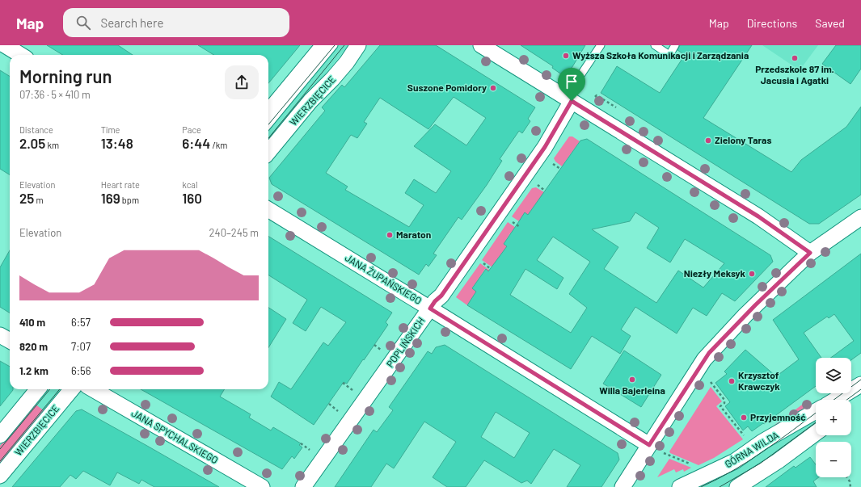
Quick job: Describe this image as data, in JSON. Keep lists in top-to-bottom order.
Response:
{
  "streets": {
    "street": [
      "WIERZBIĘCICE",
      "JANA ŻUPAŃSKIEGO",
      "POPLIŃSKICH",
      "JANA SPYCHALSKIEGO",
      "GÓRNA WILDA"
    ]
  },
  "crossings": [
    ["JANA ŻUPAŃSKIEGO", "POPLIŃSKICH"]
  ],
  "places": [
    "Wyższa Szkoła Komunikacji i Zarządzania",
    "Przedszkole 87 im. Jacusia i Agatki",
    "Suszone Pomidory",
    "Zielony Taras",
    "Maraton",
    "Niezły Meksyk",
    "Willa Bajerleina",
    "Krzysztof Krawczyk",
    "Przyjemność"
  ],
  "page": {
    "header": "Map",
    "search": "Search here",
    "nav": ["Map", "Directions", "Saved"],
    "heading": ["Morning run", "07:36 · 5 × 410 m"],
    "stats": [
      ["Distance", "2.05 km"],
      ["Time", "13:48"],
      ["Pace", "6:44 /km"],
      ["Elevation", "25 m"],
      ["Heart rate", "169 bpm"],
      ["kcal", "160"]
    ],
    "chart": ["Elevation", "240–245 m"],
    "list": [
      {
        "name": "410 m",
        "note": "6:57"
      },
      {
        "name": "820 m",
        "note": "7:07"
      },
      {
        "name": "1.2 km",
        "note": "6:56"
      }
    ],
    "map_buttons": ["+", "−"]
  }
}
